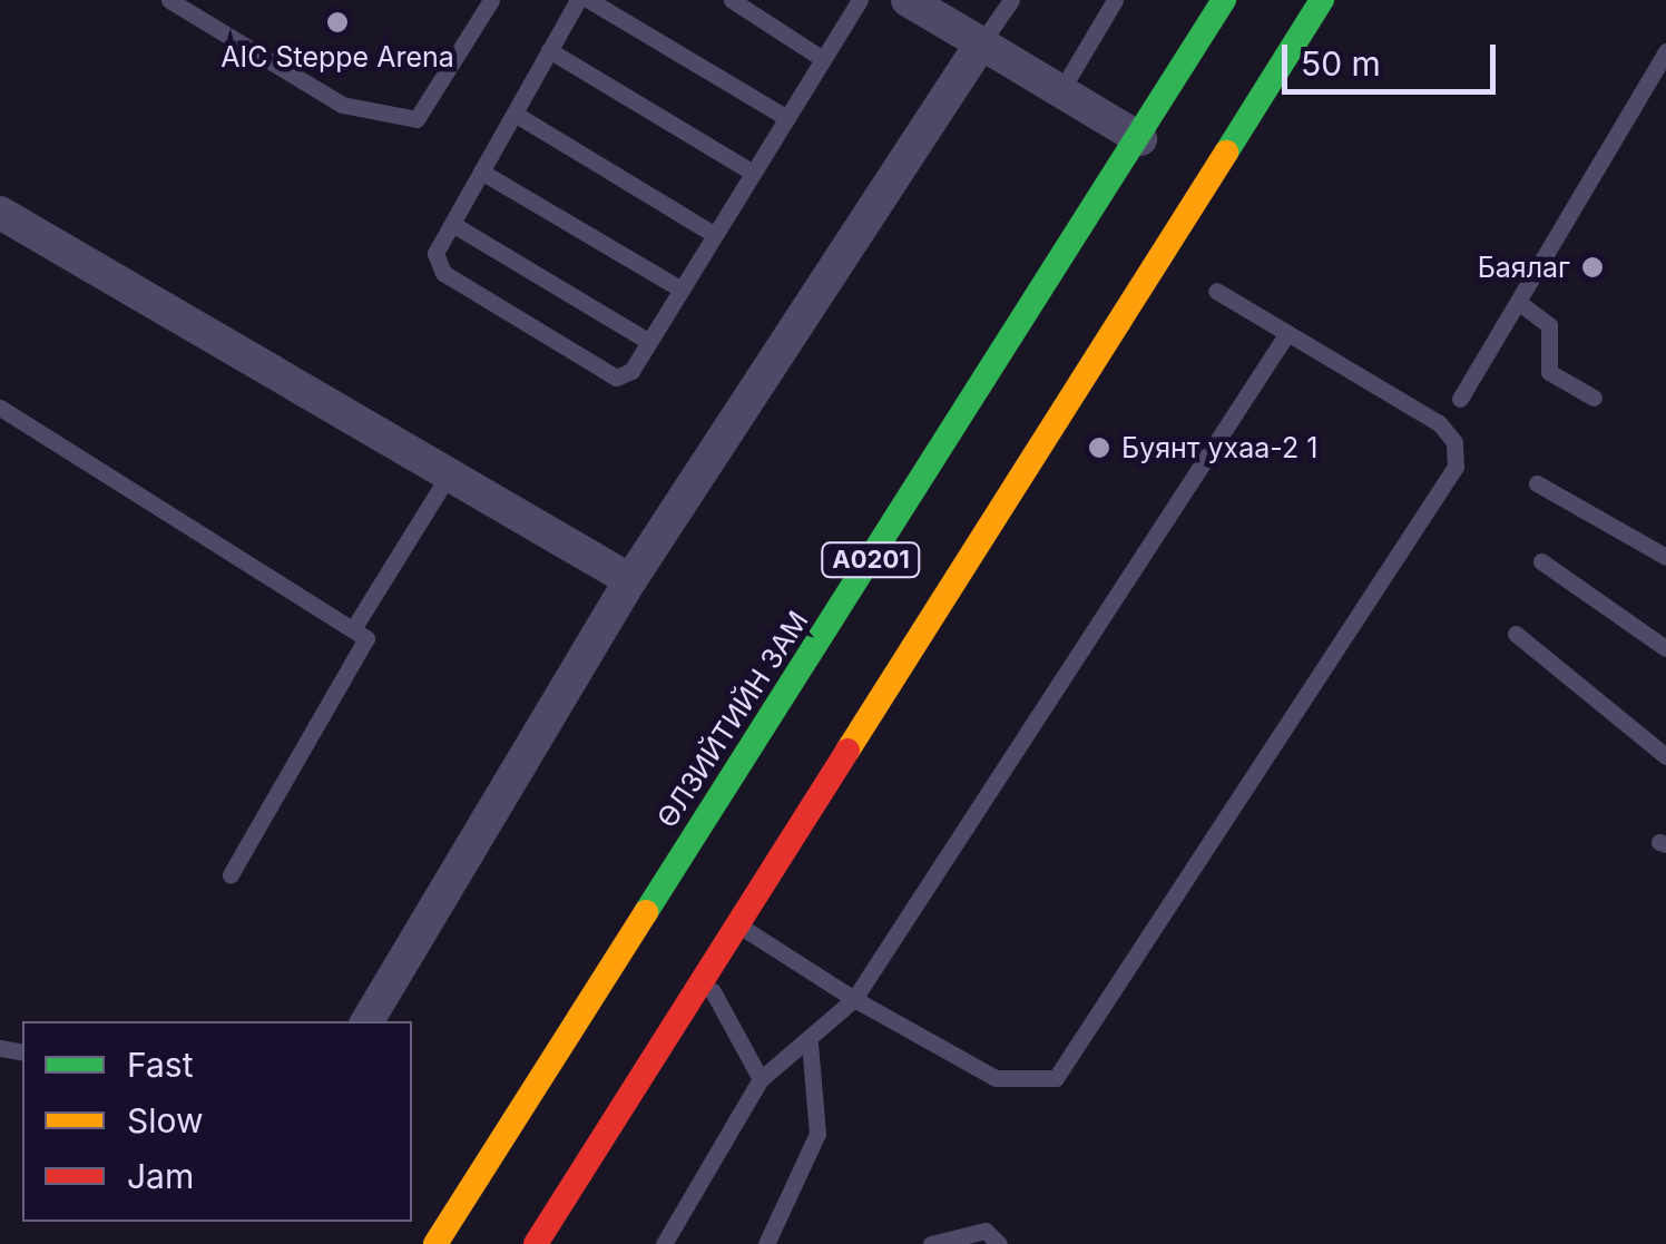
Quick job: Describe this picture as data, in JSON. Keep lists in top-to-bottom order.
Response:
{
  "streets": {
    "highway": ["A0201", "ӨЛЗИЙТИЙН ЗАМ"]
  },
  "places": ["AIC Steppe Arena", "Баялаг", "Буянт ухаа-2 1"],
  "legend": ["Fast", "Slow", "Jam"],
  "scale_bar": "50 m"
}
